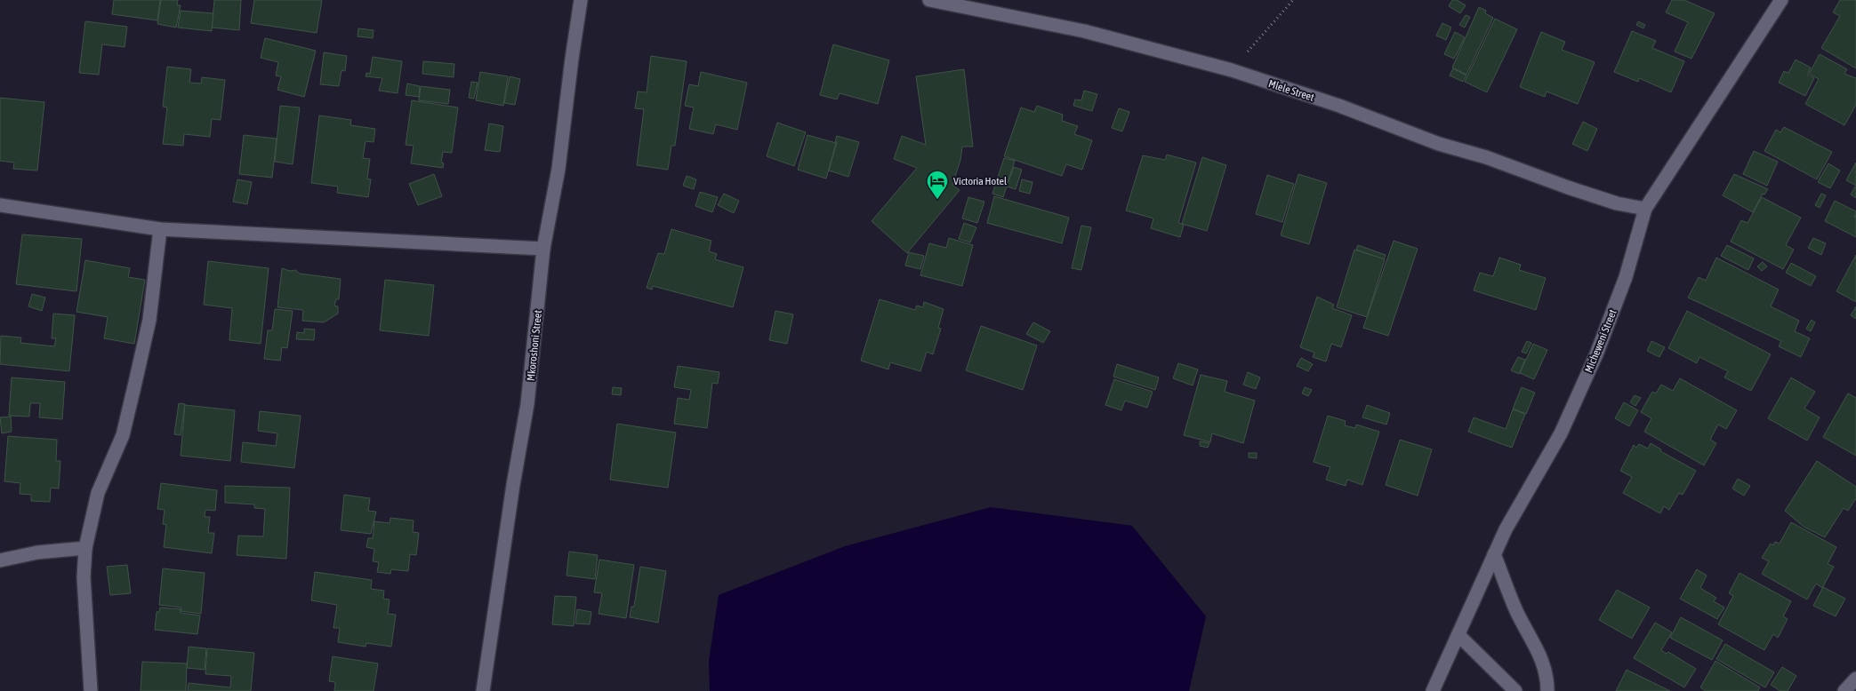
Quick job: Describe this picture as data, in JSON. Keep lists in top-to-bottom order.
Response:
{
  "streets": {
    "street": ["Mlele Street", "Micheweni Street", "Mkoroshoni Street"]
  },
  "crossings": [
    ["Mlele Street", "Micheweni Street"]
  ],
  "places": {
    "hotel": ["Victoria Hotel"]
  }
}
